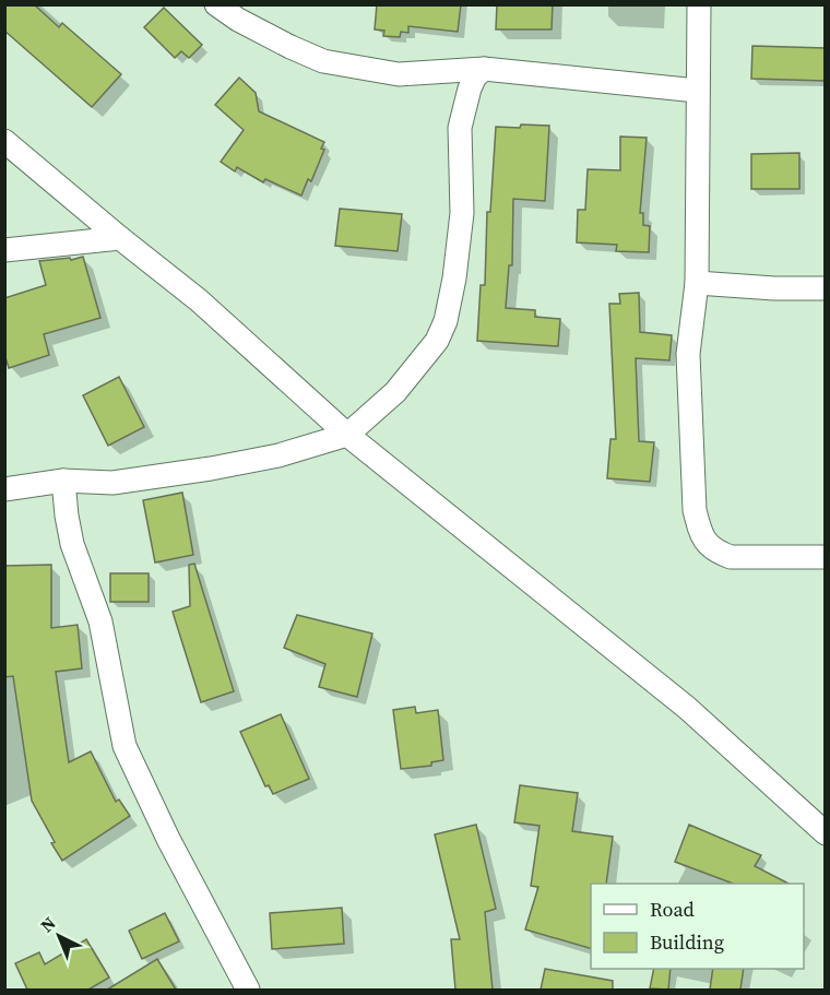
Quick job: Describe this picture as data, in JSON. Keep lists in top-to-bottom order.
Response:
{
  "legend": ["Road", "Building"],
  "north": "top left"
}
